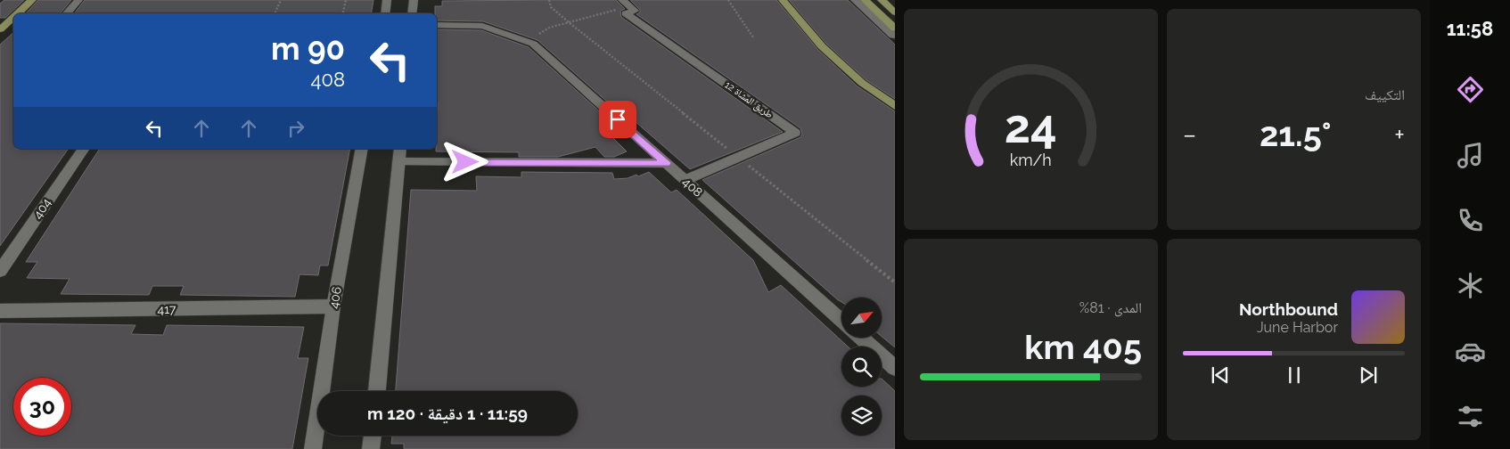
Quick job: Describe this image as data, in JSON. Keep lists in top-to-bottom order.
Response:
{
  "streets": {
    "street": [
      "طريق المشاة 12",
      "408",
      "404",
      "406",
      "417"
    ]
  },
  "crossings": [
    ["طريق المشاة 12", "408"],
    ["406", "417"]
  ],
  "north": "top right",
  "page": {
    "tabs": "11:58",
    "tile": [
      "التكييف",
      ["المدى · 81%", "405 km"]
    ],
    "turn": ["90 m", "408"],
    "heat": ["−", "21.5°", "+"],
    "song": ["Northbound", "June Harbor"],
    "limit": "30",
    "trip": "11:59 · 1 دقيقة · 120 m",
    "gauge": ["24", "km/h"]
  }
}
